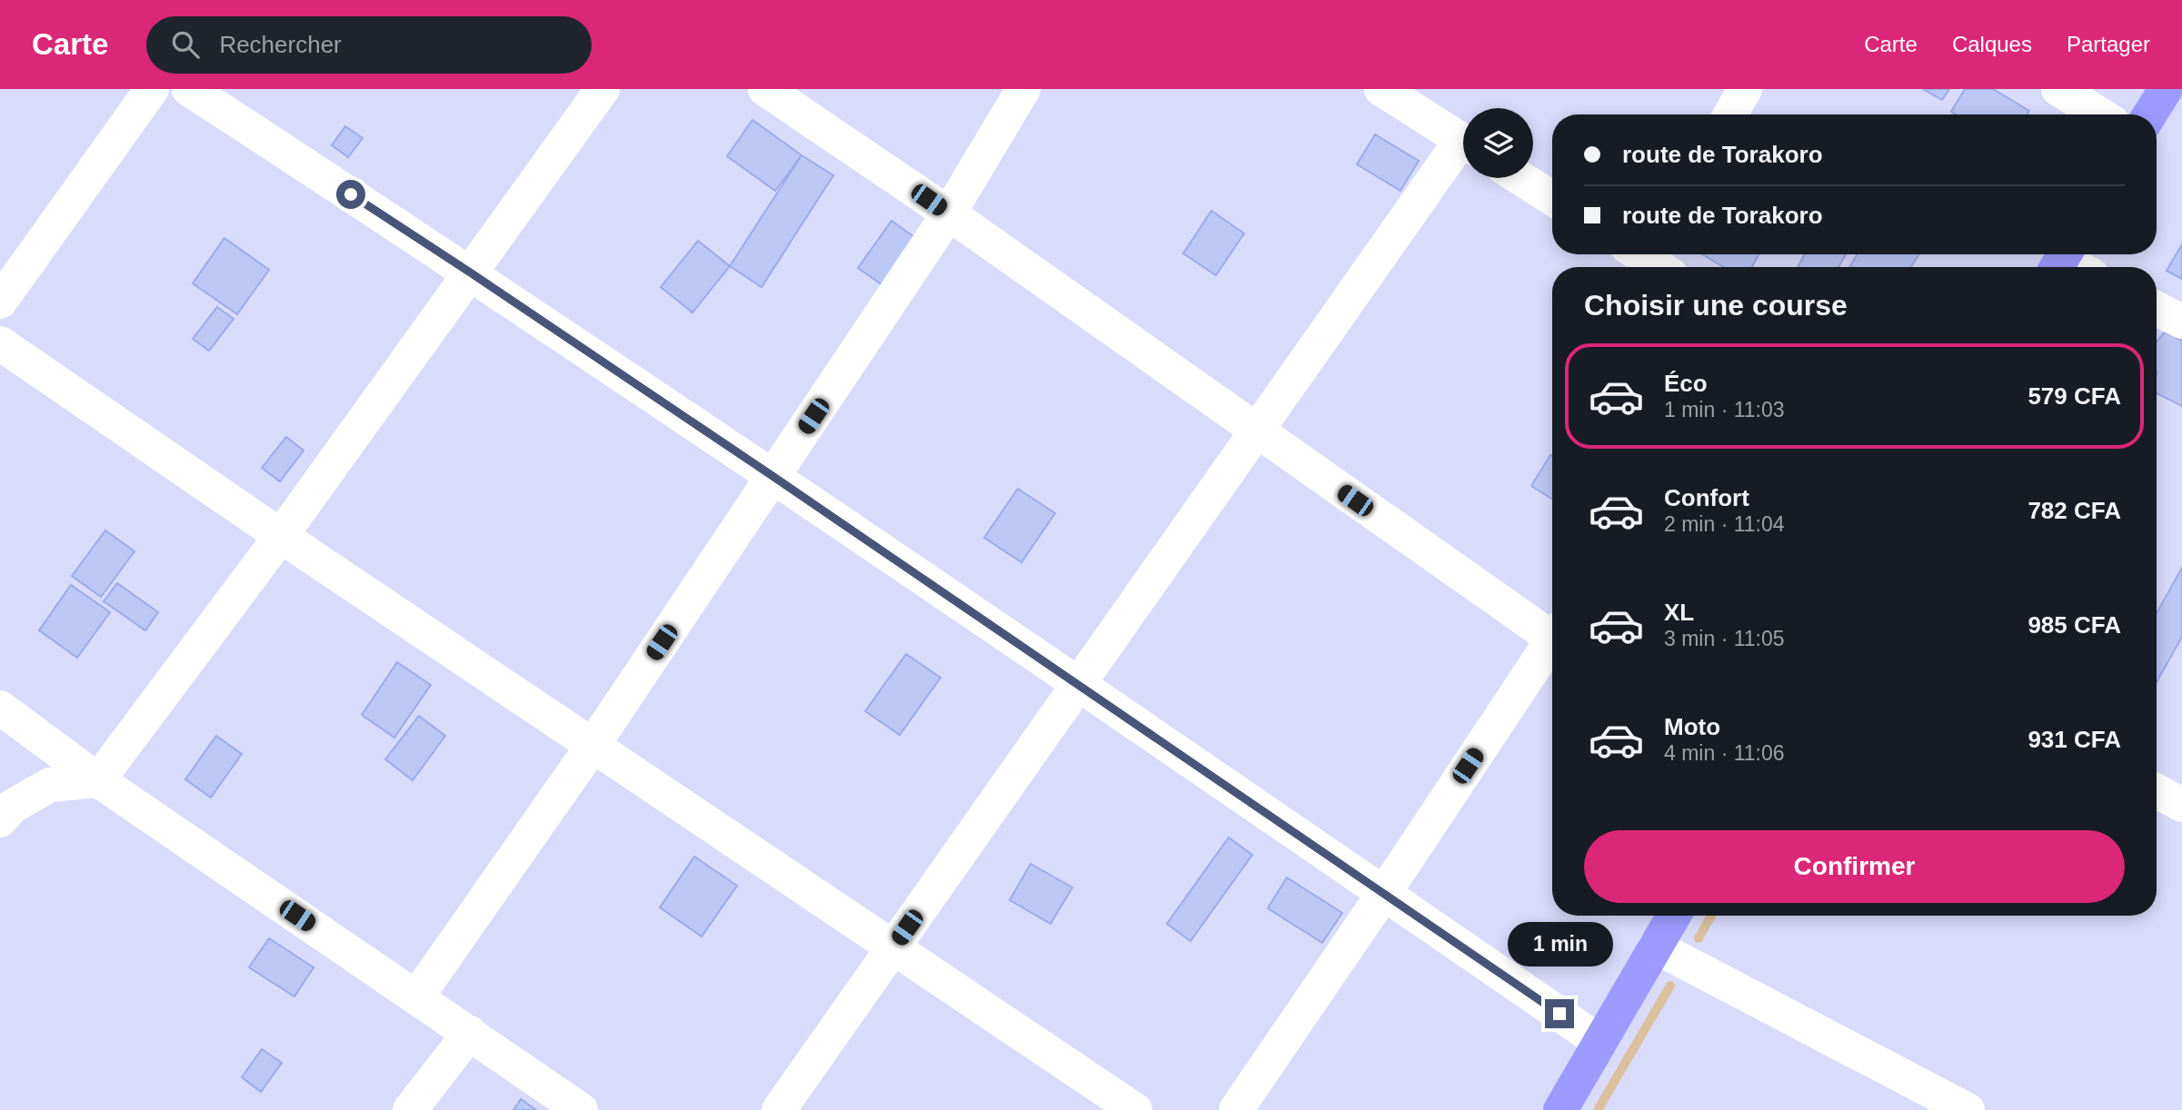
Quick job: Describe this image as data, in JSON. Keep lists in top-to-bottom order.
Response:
{
  "page": {
    "header": "Carte",
    "search": "Rechercher",
    "nav": ["Carte", "Calques", "Partager"],
    "banner": ["route de Torakoro", "route de Torakoro"],
    "heading": "Choisir une course",
    "list": [
      {
        "name": "Éco",
        "note": "1 min · 11:03",
        "value": "579 CFA"
      },
      {
        "name": "Confort",
        "note": "2 min · 11:04",
        "value": "782 CFA"
      },
      {
        "name": "XL",
        "note": "3 min · 11:05",
        "value": "985 CFA"
      },
      {
        "name": "Moto",
        "note": "4 min · 11:06",
        "value": "931 CFA"
      }
    ],
    "buttons": "Confirmer",
    "bubble": "1 min"
  }
}
